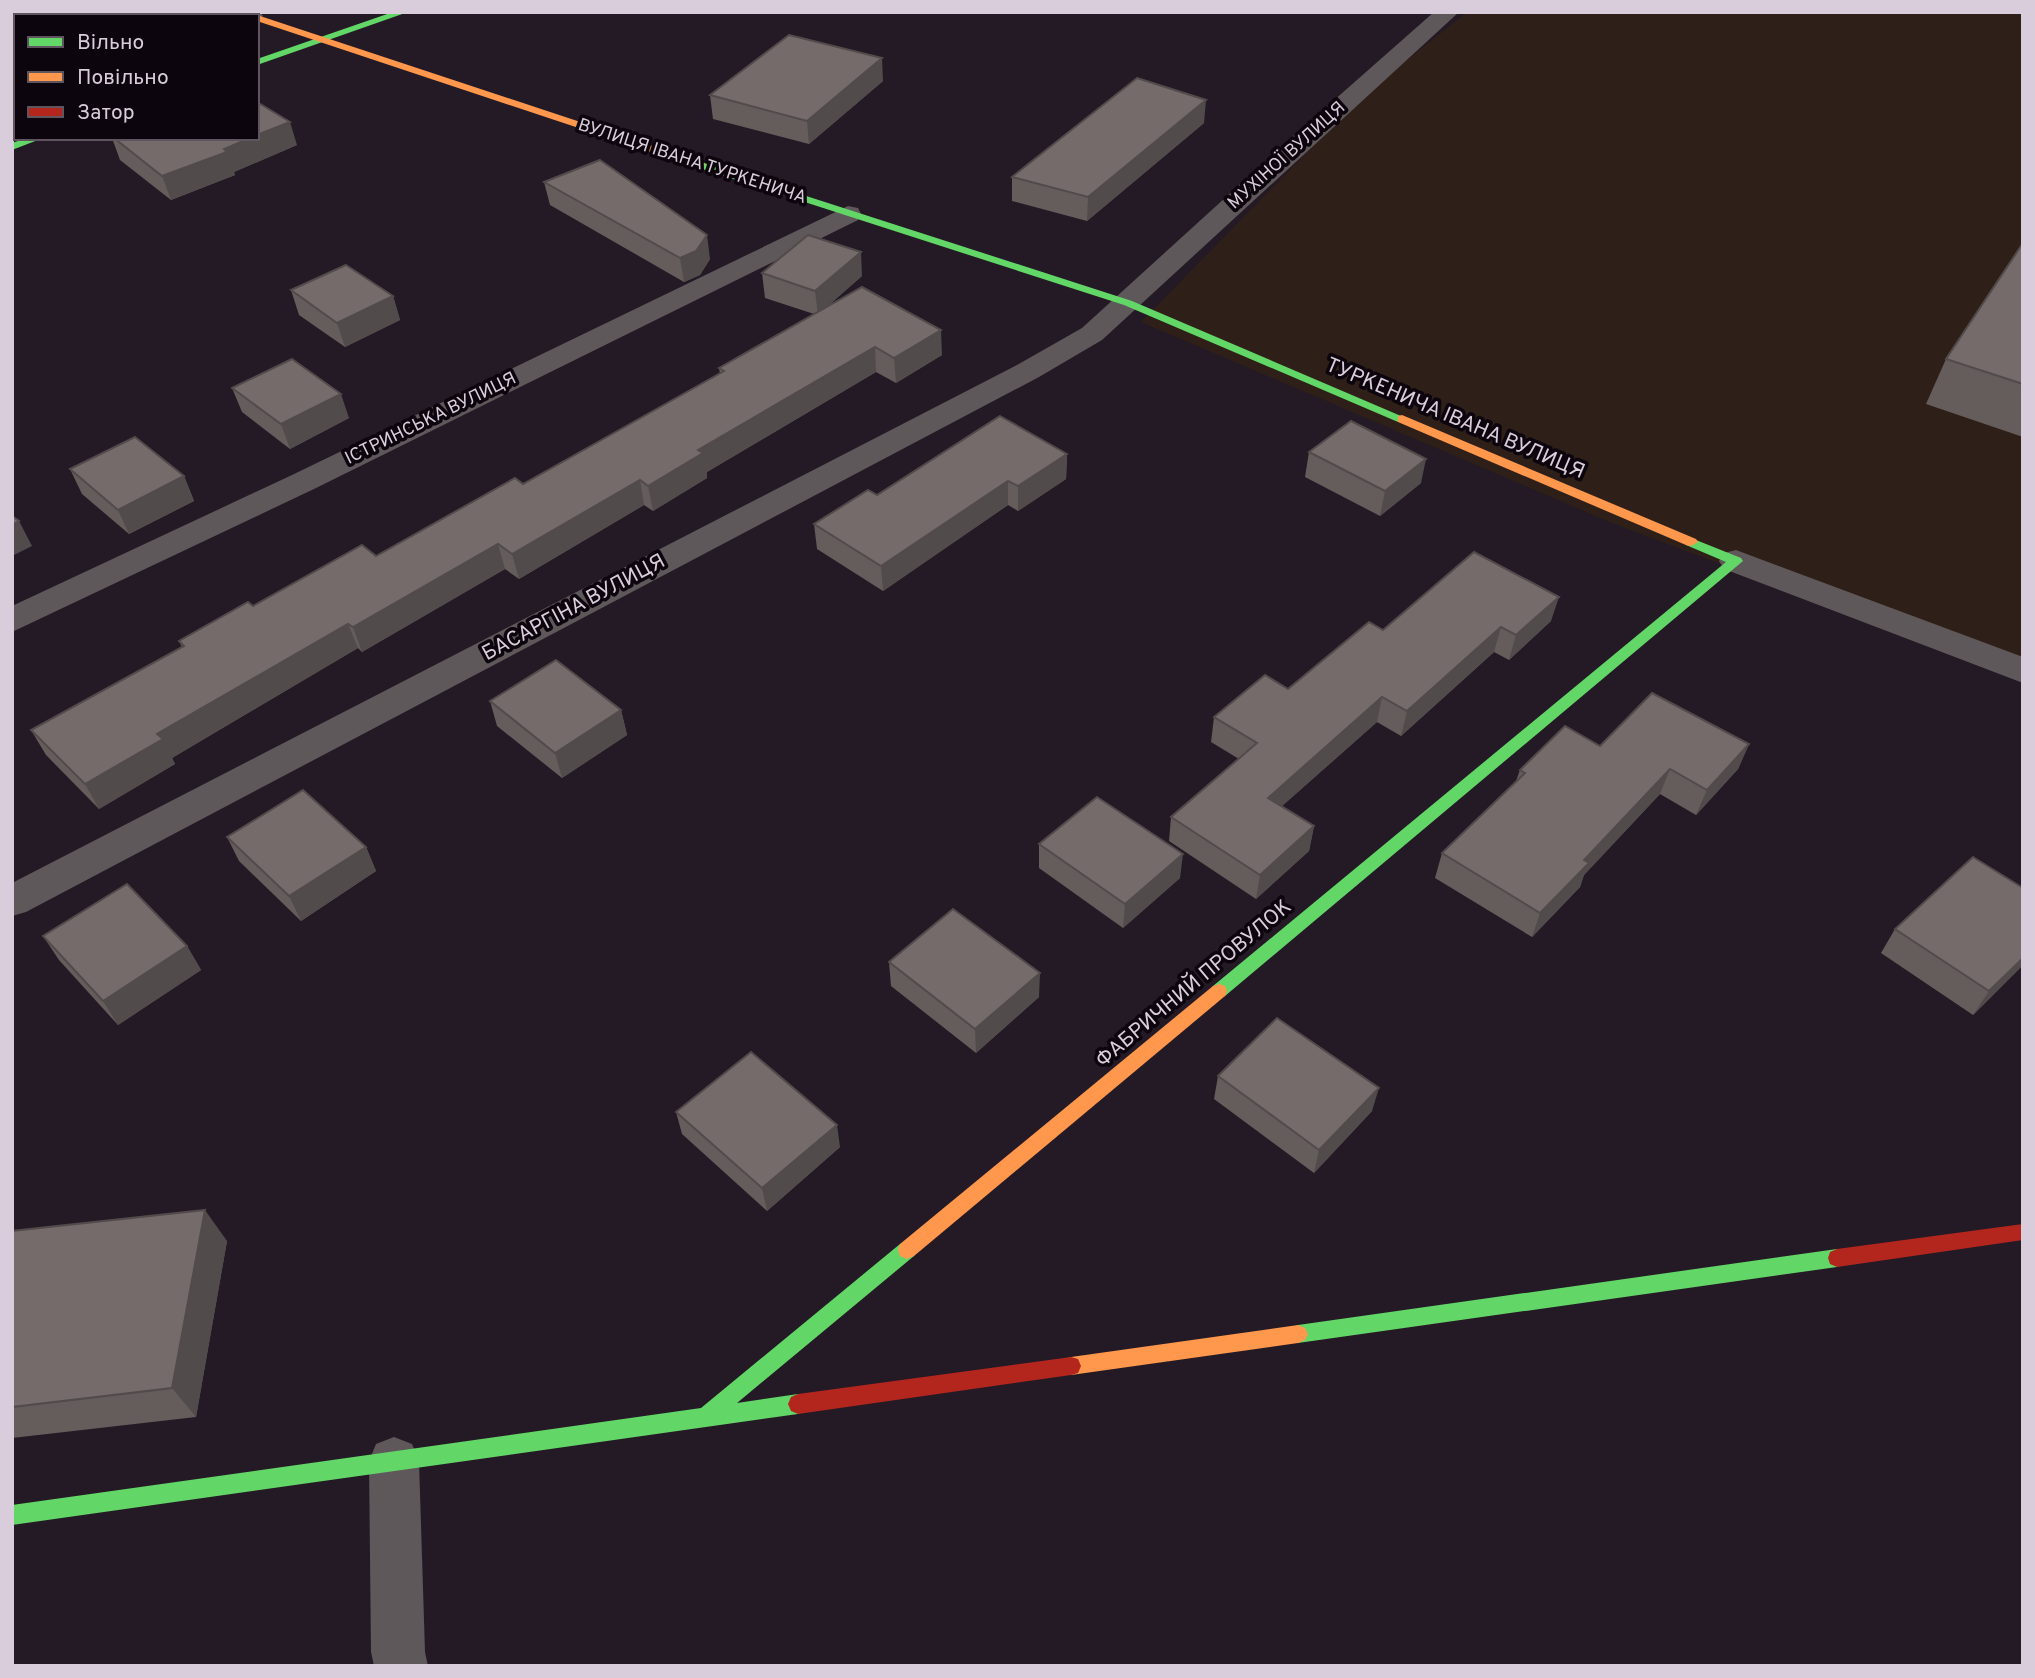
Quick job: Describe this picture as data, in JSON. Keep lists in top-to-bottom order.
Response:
{
  "streets": {
    "street": [
      "МУХІНОЇ ВУЛИЦЯ",
      "ВУЛИЦЯ ІВАНА ТУРКЕНИЧА",
      "ІСТРИНСЬКА ВУЛИЦЯ",
      "ТУРКЕНИЧА ІВАНА ВУЛИЦЯ",
      "БАСАРГІНА ВУЛИЦЯ",
      "ФАБРИЧНИЙ ПРОВУЛОК"
    ]
  },
  "crossings": [
    ["МУХІНОЇ ВУЛИЦЯ", "ВУЛИЦЯ ІВАНА ТУРКЕНИЧА"],
    ["МУХІНОЇ ВУЛИЦЯ", "ТУРКЕНИЧА ІВАНА ВУЛИЦЯ"],
    ["МУХІНОЇ ВУЛИЦЯ", "БАСАРГІНА ВУЛИЦЯ"],
    ["ВУЛИЦЯ ІВАНА ТУРКЕНИЧА", "ІСТРИНСЬКА ВУЛИЦЯ"],
    ["ВУЛИЦЯ ІВАНА ТУРКЕНИЧА", "ТУРКЕНИЧА ІВАНА ВУЛИЦЯ"],
    ["ВУЛИЦЯ ІВАНА ТУРКЕНИЧА", "БАСАРГІНА ВУЛИЦЯ"],
    ["ТУРКЕНИЧА ІВАНА ВУЛИЦЯ", "БАСАРГІНА ВУЛИЦЯ"],
    ["ТУРКЕНИЧА ІВАНА ВУЛИЦЯ", "ФАБРИЧНИЙ ПРОВУЛОК"]
  ],
  "legend": ["Вільно", "Повільно", "Затор"]
}
